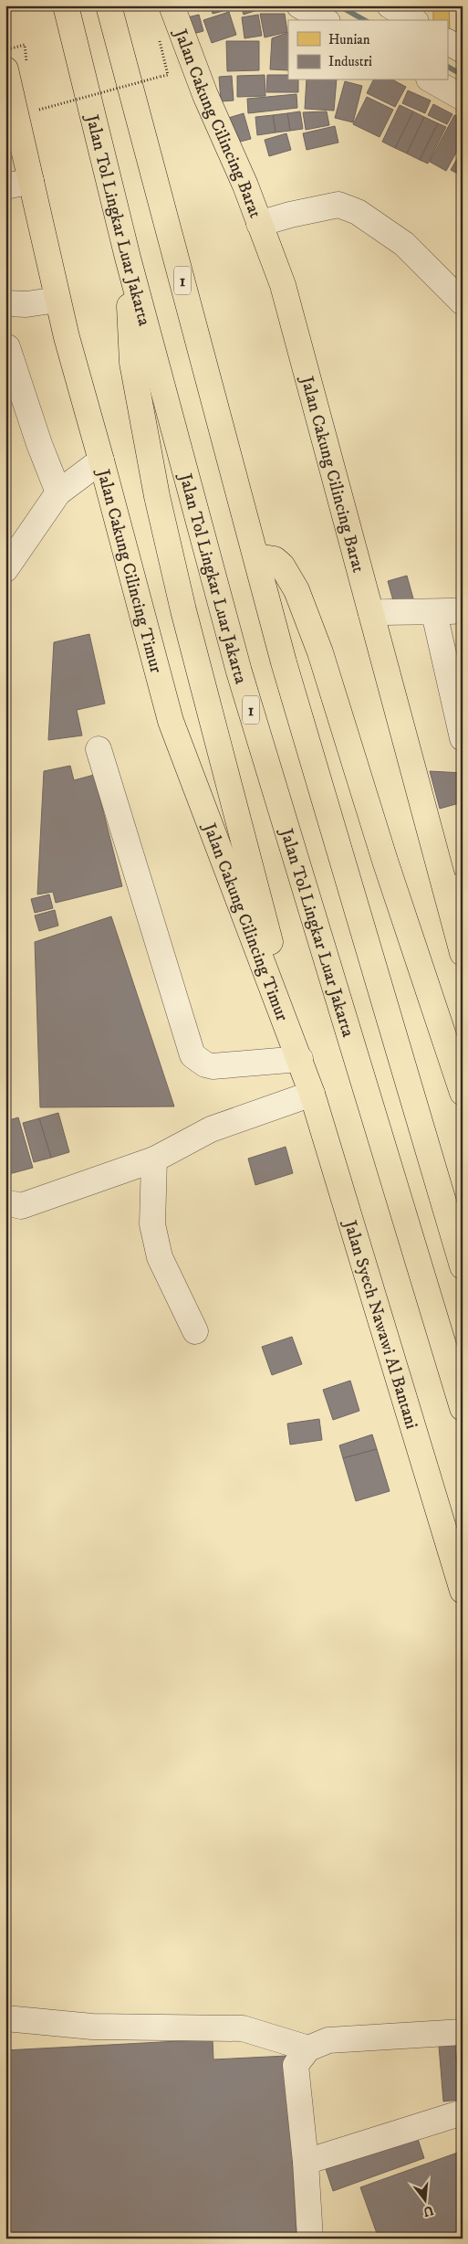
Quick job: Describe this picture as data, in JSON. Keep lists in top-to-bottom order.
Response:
{
  "streets": {
    "highway": [
      "Jalan Cakung Cilincing Barat",
      "Jalan Tol Lingkar Luar Jakarta",
      "1",
      "Jalan Cakung Cilincing Timur",
      "Jalan Syech Nawawi Al Bantani"
    ]
  },
  "crossings": [
    ["Jalan Cakung Cilincing Timur", "Jalan Syech Nawawi Al Bantani"]
  ],
  "legend": ["Hunian", "Industri"],
  "north": "bottom"
}
